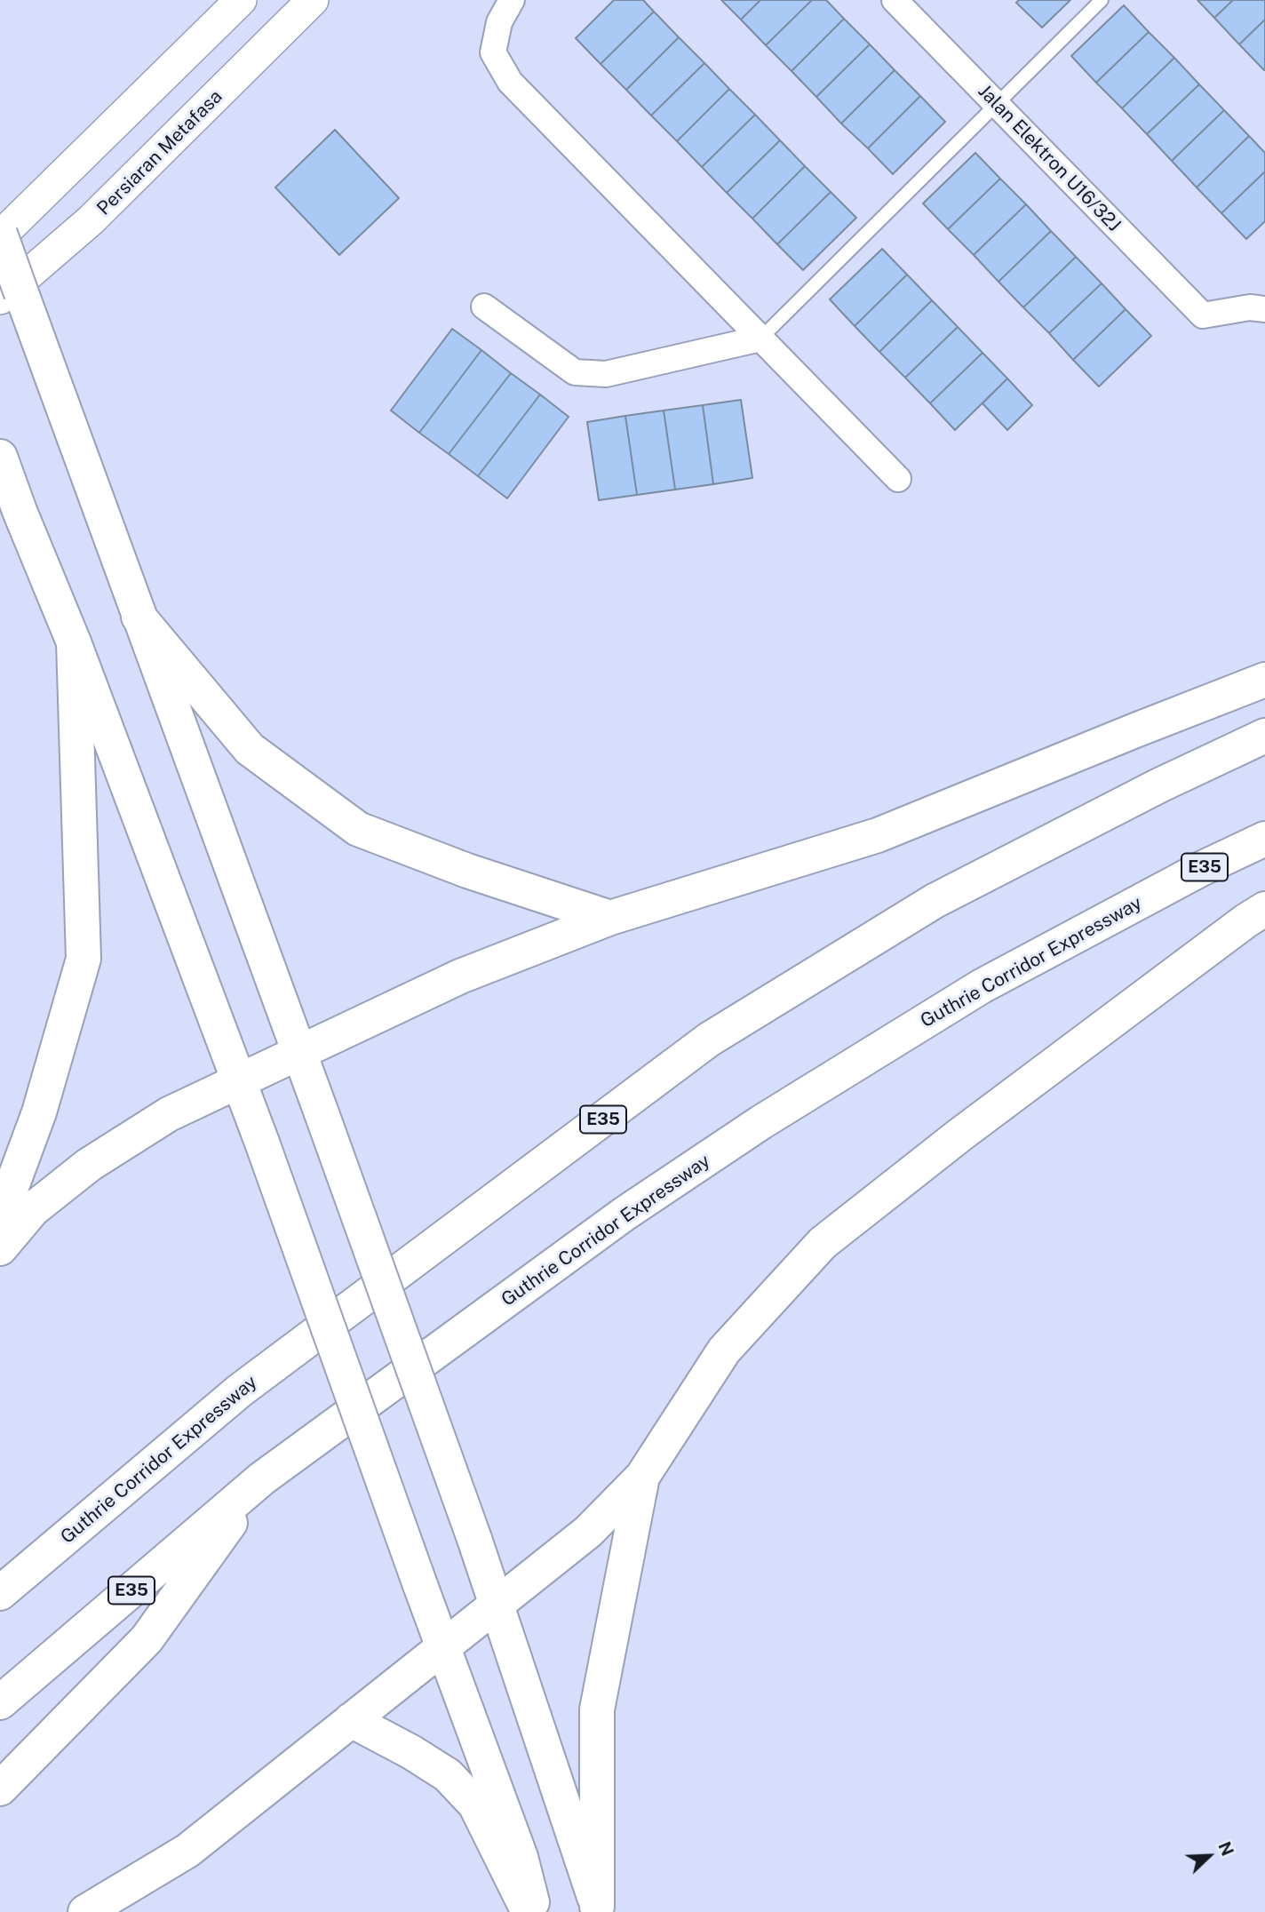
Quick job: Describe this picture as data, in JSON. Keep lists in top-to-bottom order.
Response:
{
  "streets": {
    "main road": ["E35", "Guthrie Corridor Expressway"],
    "street": ["Persiaran Metafasa", "Jalan Elektron U16/32J"]
  },
  "north": "top right"
}
